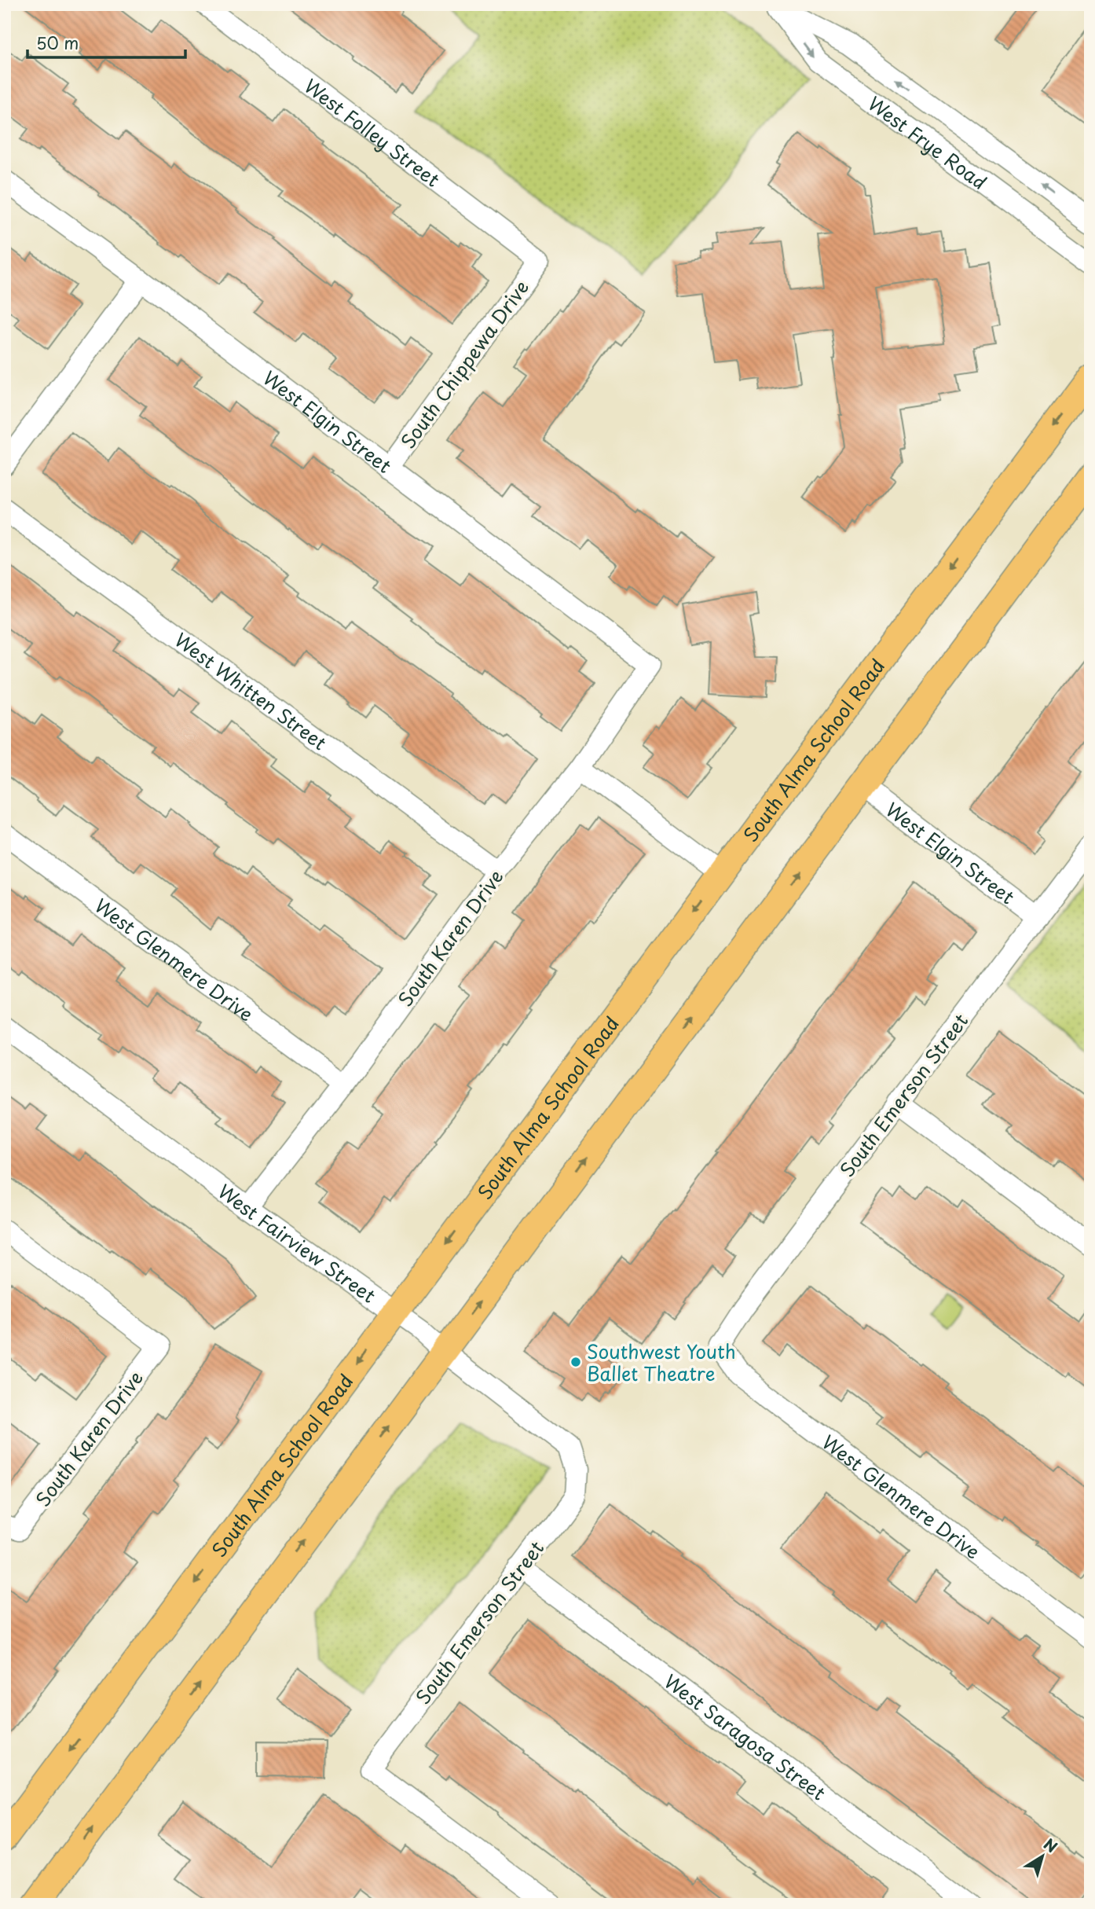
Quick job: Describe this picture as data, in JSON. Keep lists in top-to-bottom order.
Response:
{
  "streets": {
    "main road": ["South Alma School Road"],
    "street": [
      "West Folley Street",
      "West Frye Road",
      "South Chippewa Drive",
      "West Elgin Street",
      "West Whitten Street",
      "South Karen Drive",
      "West Glenmere Drive",
      "South Emerson Street",
      "West Fairview Street",
      "West Saragosa Street"
    ]
  },
  "crossings": [
    ["West Folley Street", "South Chippewa Drive"],
    ["South Chippewa Drive", "West Elgin Street"],
    ["West Elgin Street", "South Karen Drive"],
    ["West Elgin Street", "South Emerson Street"],
    ["West Whitten Street", "South Karen Drive"],
    ["South Alma School Road", "West Fairview Street"],
    ["South Karen Drive", "West Glenmere Drive"],
    ["South Karen Drive", "West Fairview Street"],
    ["West Glenmere Drive", "South Emerson Street"],
    ["South Emerson Street", "West Fairview Street"],
    ["South Emerson Street", "West Saragosa Street"]
  ],
  "places": ["Southwest Youth Ballet Theatre"],
  "scale_bar": "50 m",
  "north": "top right"
}
